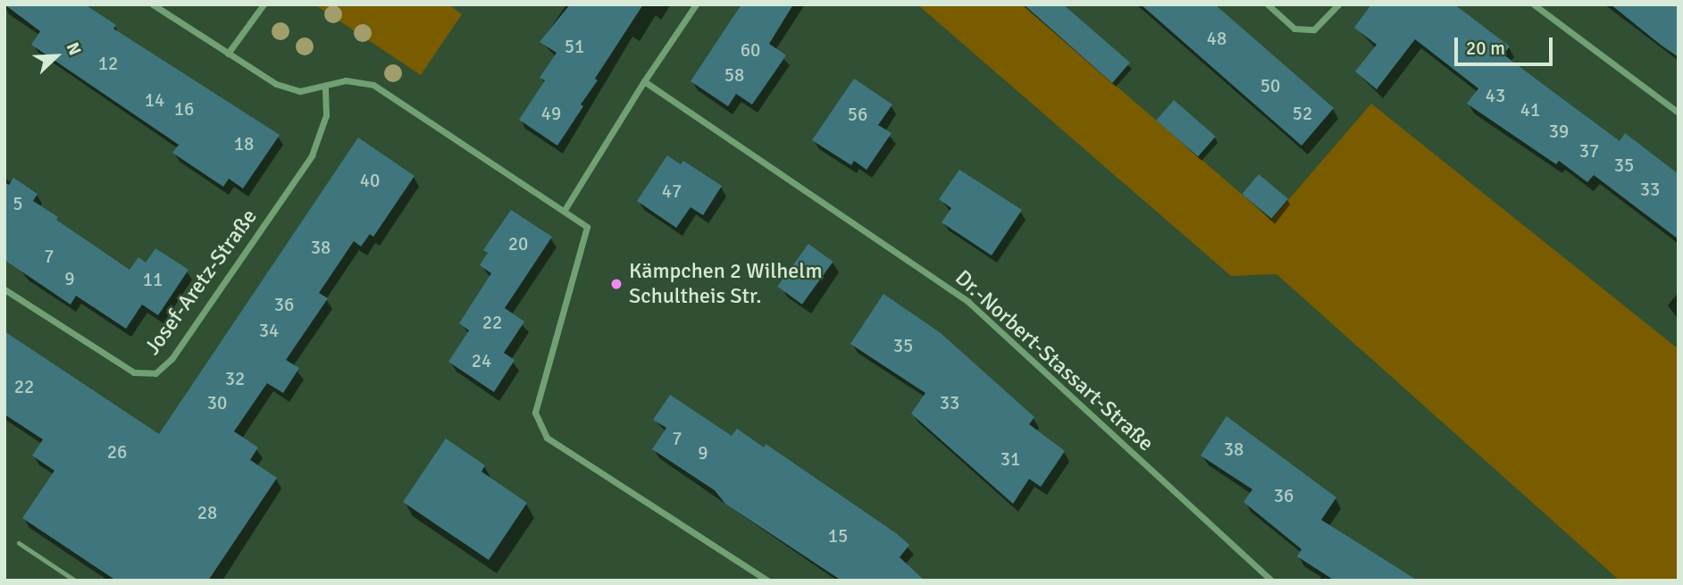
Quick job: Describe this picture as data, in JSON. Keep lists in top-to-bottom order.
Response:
{
  "streets": {
    "street": ["Josef-Aretz-Straße", "Dr.-Norbert-Stassart-Straße"]
  },
  "places": ["Kämpchen 2 Wilhelm Schultheis Str."],
  "house_numbers": [
    "48",
    "51",
    "60",
    "12",
    "58",
    "50",
    "43",
    "14",
    "16",
    "41",
    "49",
    "52",
    "56",
    "39",
    "18",
    "37",
    "35",
    "40",
    "33",
    "47",
    "5",
    "20",
    "38",
    "7",
    "9",
    "11",
    "36",
    "22",
    "34",
    "35",
    "24",
    "32",
    "22",
    "30",
    "33",
    "7",
    "38",
    "26",
    "9",
    "31",
    "36",
    "28",
    "15"
  ],
  "scale_bar": "20 m",
  "north": "top right"
}
